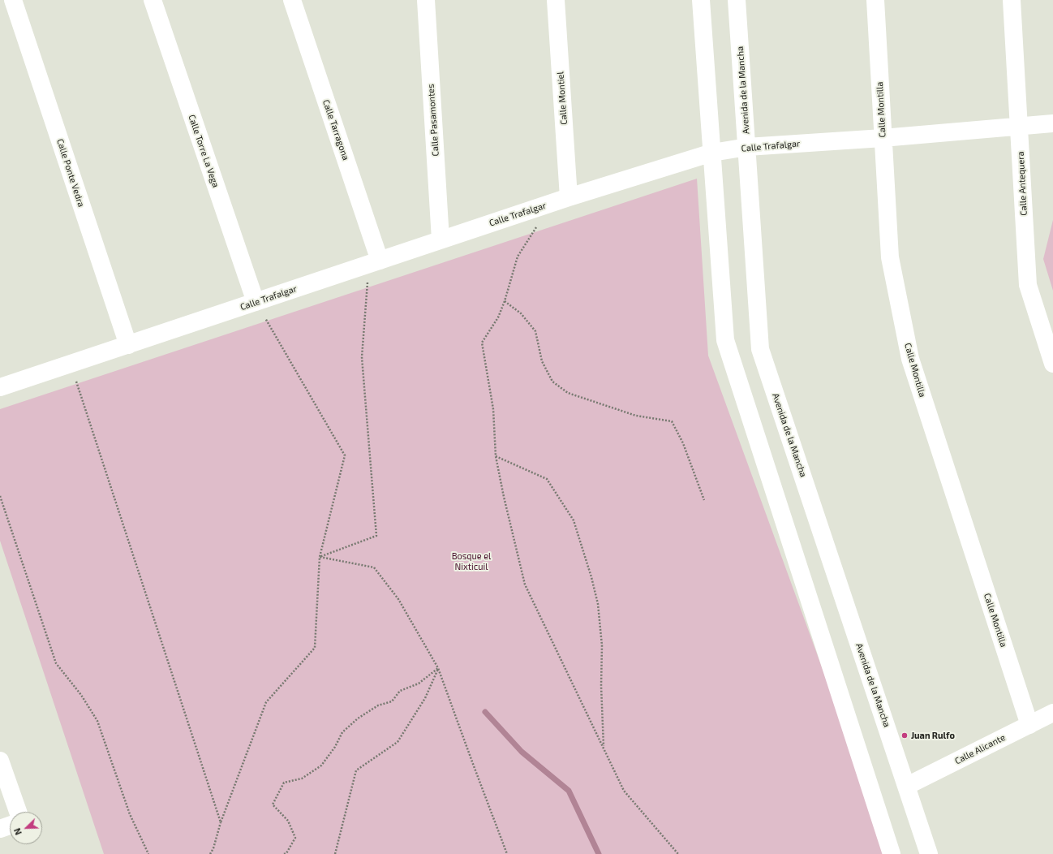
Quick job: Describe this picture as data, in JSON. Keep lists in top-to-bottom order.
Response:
{
  "streets": {
    "street": [
      "Avenida de la Mancha",
      "Calle Montiel",
      "Calle Montilla",
      "Calle Pasamontes",
      "Calle Tarragona",
      "Calle Trafalgar",
      "Calle Torre La Vega",
      "Calle Ponte Vedra",
      "Calle Antequera",
      "Calle Alicante"
    ]
  },
  "crossings": [
    ["Avenida de la Mancha", "Calle Trafalgar"],
    ["Avenida de la Mancha", "Calle Alicante"],
    ["Calle Montiel", "Calle Trafalgar"],
    ["Calle Montilla", "Calle Trafalgar"],
    ["Calle Montilla", "Calle Alicante"],
    ["Calle Pasamontes", "Calle Trafalgar"],
    ["Calle Tarragona", "Calle Trafalgar"],
    ["Calle Trafalgar", "Calle Torre La Vega"],
    ["Calle Trafalgar", "Calle Ponte Vedra"],
    ["Calle Trafalgar", "Calle Antequera"]
  ],
  "parks": ["Bosque el Nixticuil"],
  "places": ["Juan Rulfo"],
  "north": "bottom left"
}
